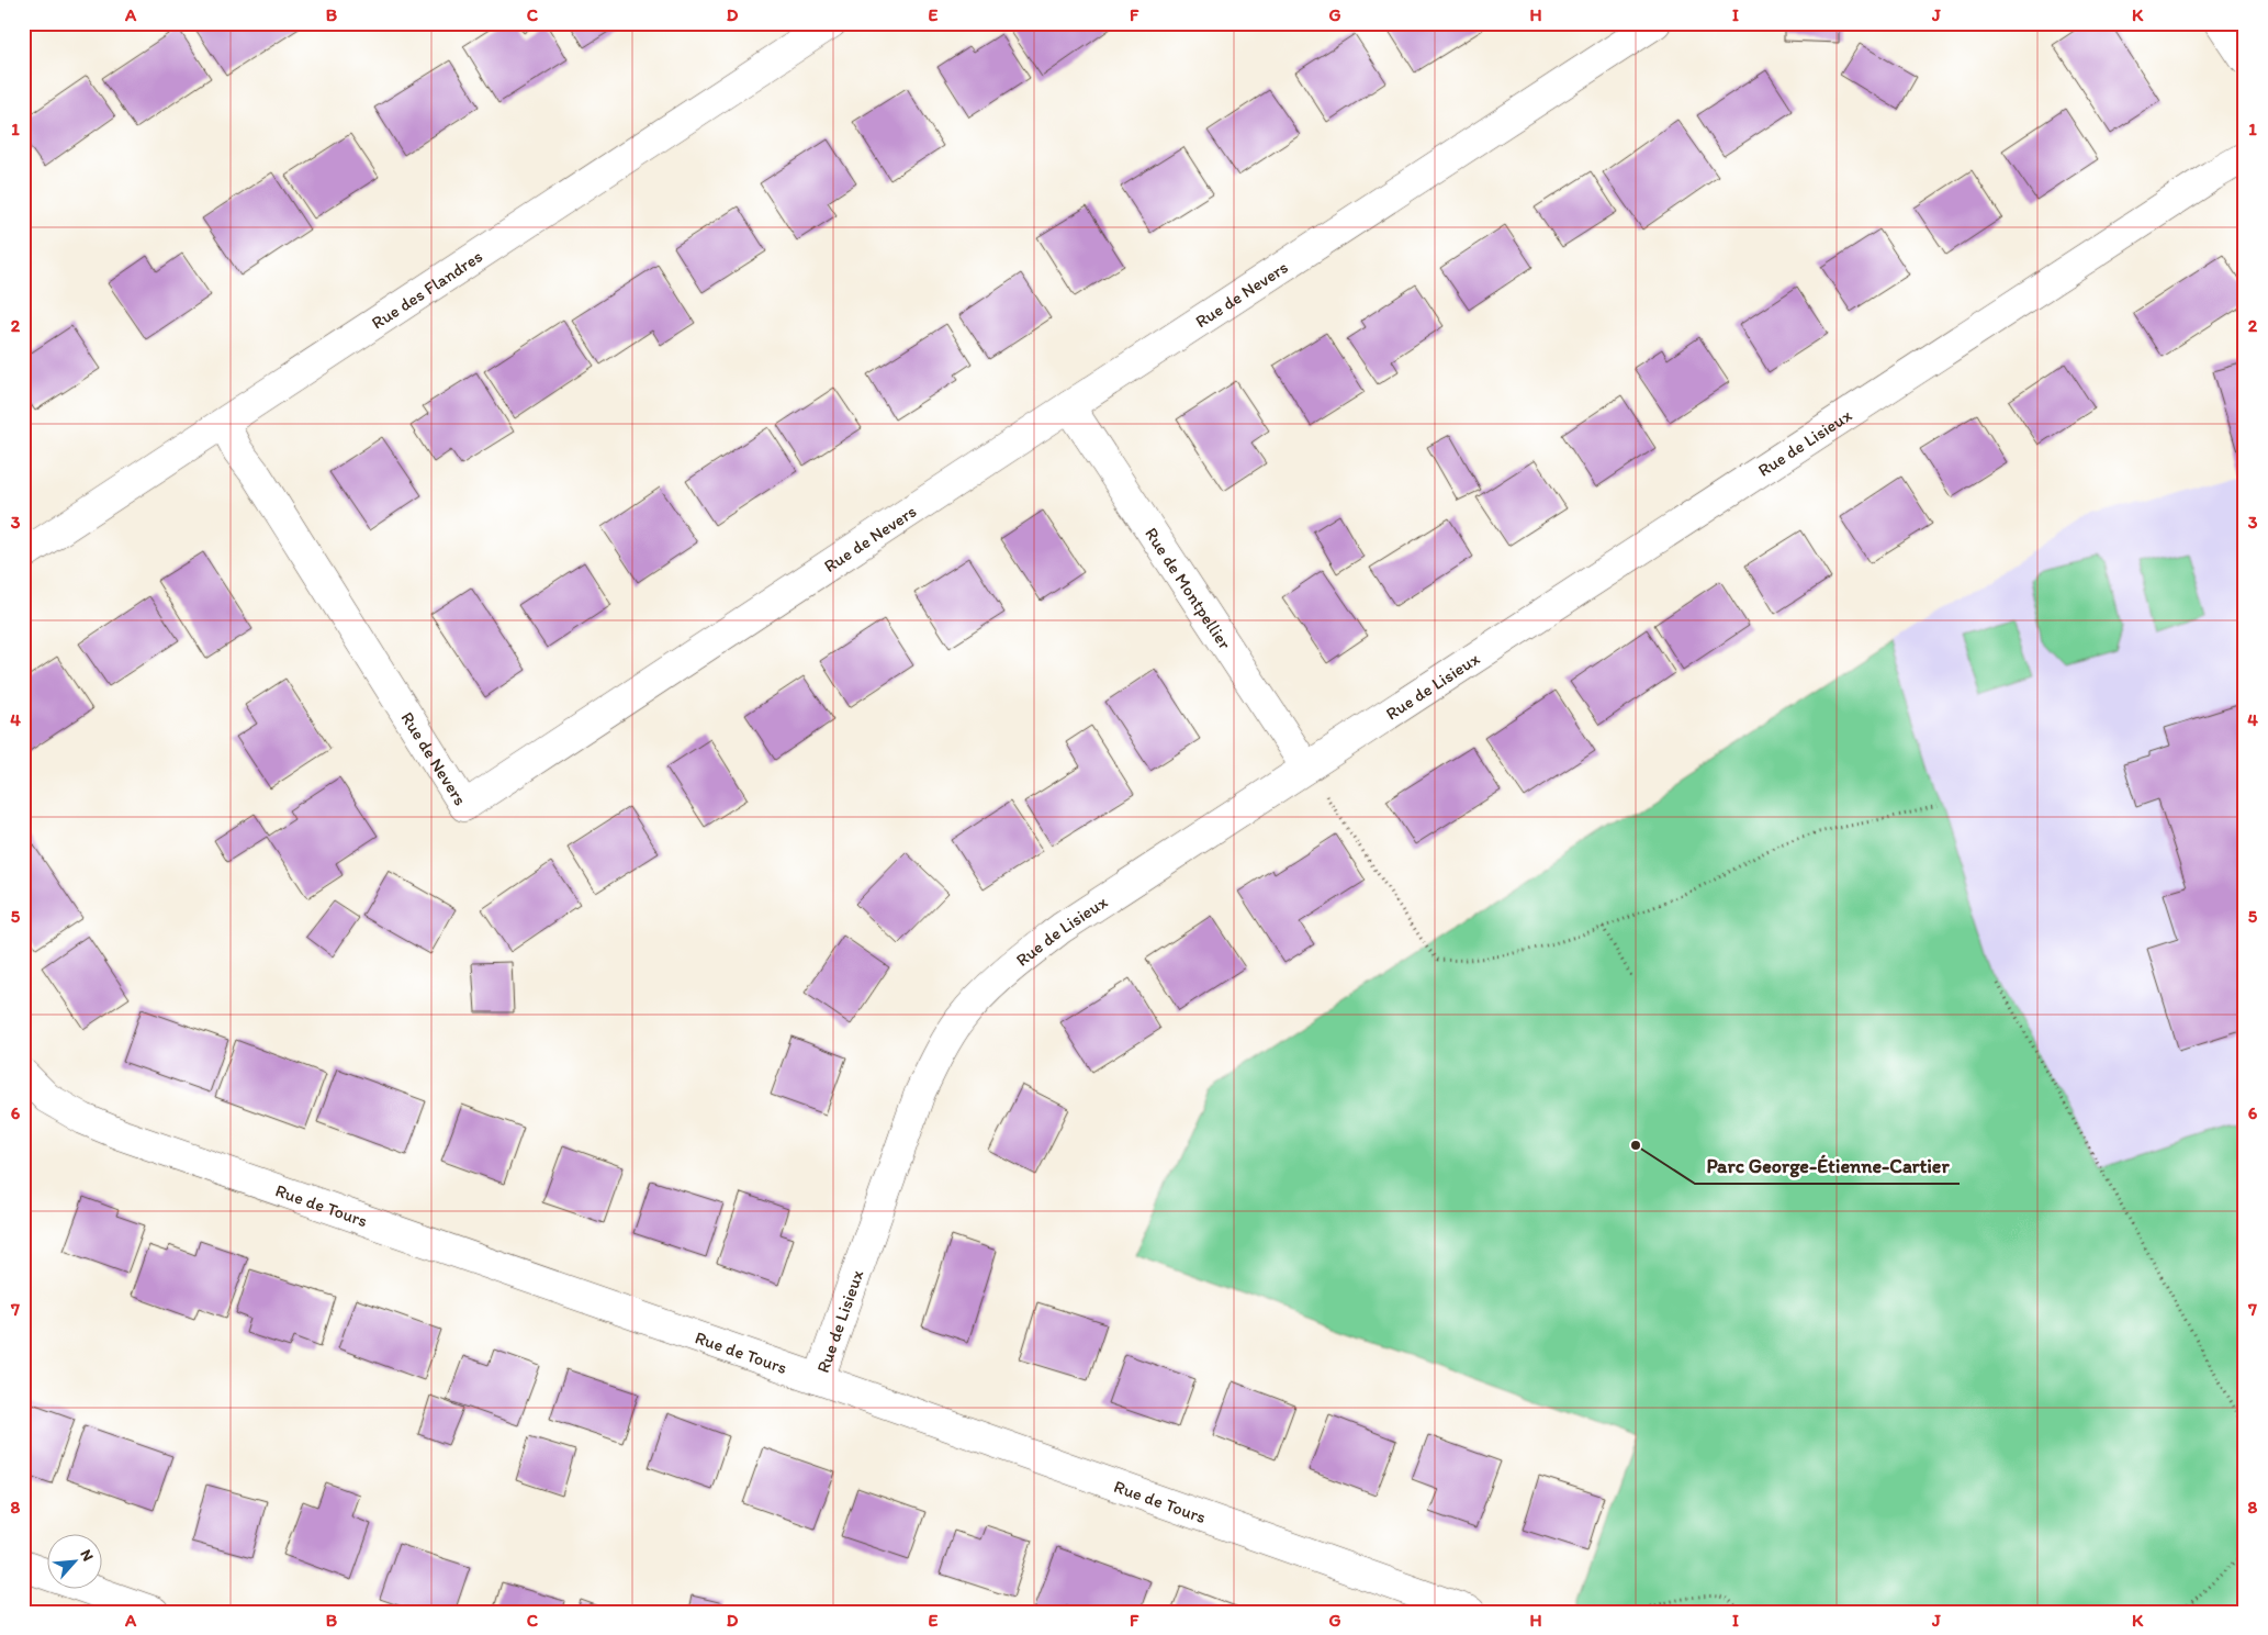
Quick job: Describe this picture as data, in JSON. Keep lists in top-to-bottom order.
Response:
{
  "streets": {
    "street": [
      "Rue des Flandres",
      "Rue de Nevers",
      "Rue de Lisieux",
      "Rue de Montpellier",
      "Rue de Tours"
    ]
  },
  "crossings": [
    ["Rue des Flandres", "Rue de Nevers"],
    ["Rue de Nevers", "Rue de Montpellier"],
    ["Rue de Lisieux", "Rue de Montpellier"],
    ["Rue de Lisieux", "Rue de Tours"]
  ],
  "places": ["Parc George-Étienne-Cartier"],
  "north": "top right",
  "grid": {
    "columns": [
      "A",
      "B",
      "C",
      "D",
      "E",
      "F",
      "G",
      "H",
      "I",
      "J",
      "K"
    ],
    "rows": [
      "1",
      "2",
      "3",
      "4",
      "5",
      "6",
      "7",
      "8"
    ]
  }
}
